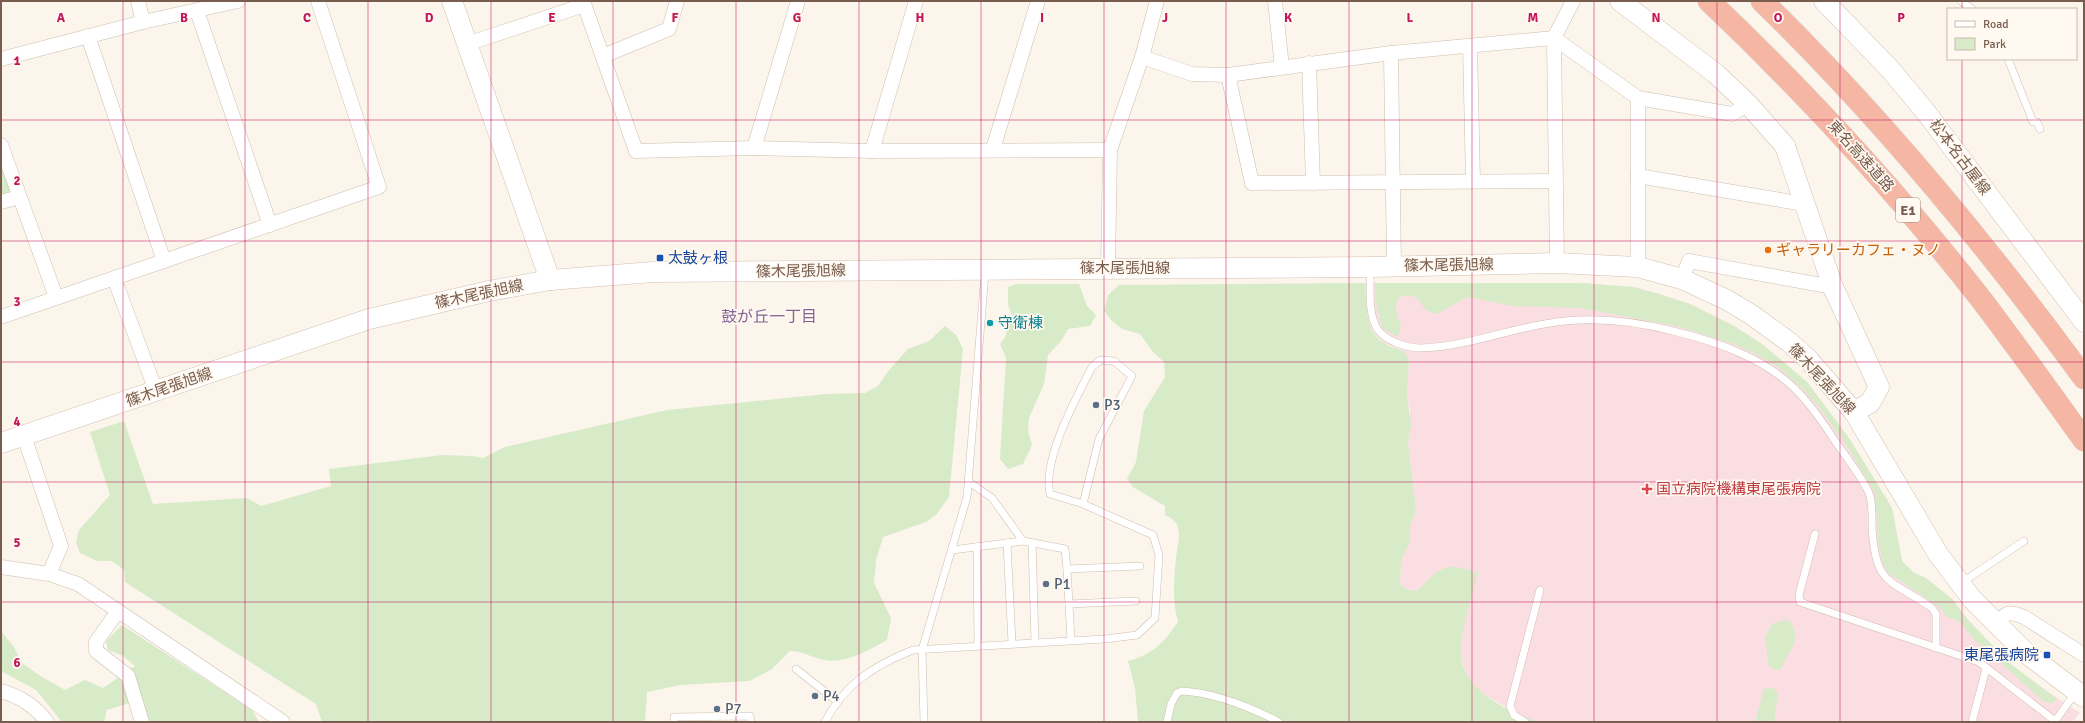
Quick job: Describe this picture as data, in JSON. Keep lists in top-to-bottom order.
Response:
{
  "streets": {
    "highway": ["東名高速道路", "E1"],
    "main road": ["松本名古屋線", "篠木尾張旭線"]
  },
  "districts": ["鼓が丘一丁目"],
  "places": {
    "other": [
      "ギャラリーカフェ・ヌノ",
      "守衛棟",
      "P3",
      "P1",
      "P4",
      "P7"
    ],
    "transit": ["太鼓ヶ根", "東尾張病院"],
    "health": ["国立病院機構東尾張病院"]
  },
  "legend": ["Road", "Park"],
  "grid": {
    "columns": [
      "A",
      "B",
      "C",
      "D",
      "E",
      "F",
      "G",
      "H",
      "I",
      "J",
      "K",
      "L",
      "M",
      "N",
      "O",
      "P"
    ],
    "rows": [
      "1",
      "2",
      "3",
      "4",
      "5",
      "6"
    ]
  }
}
